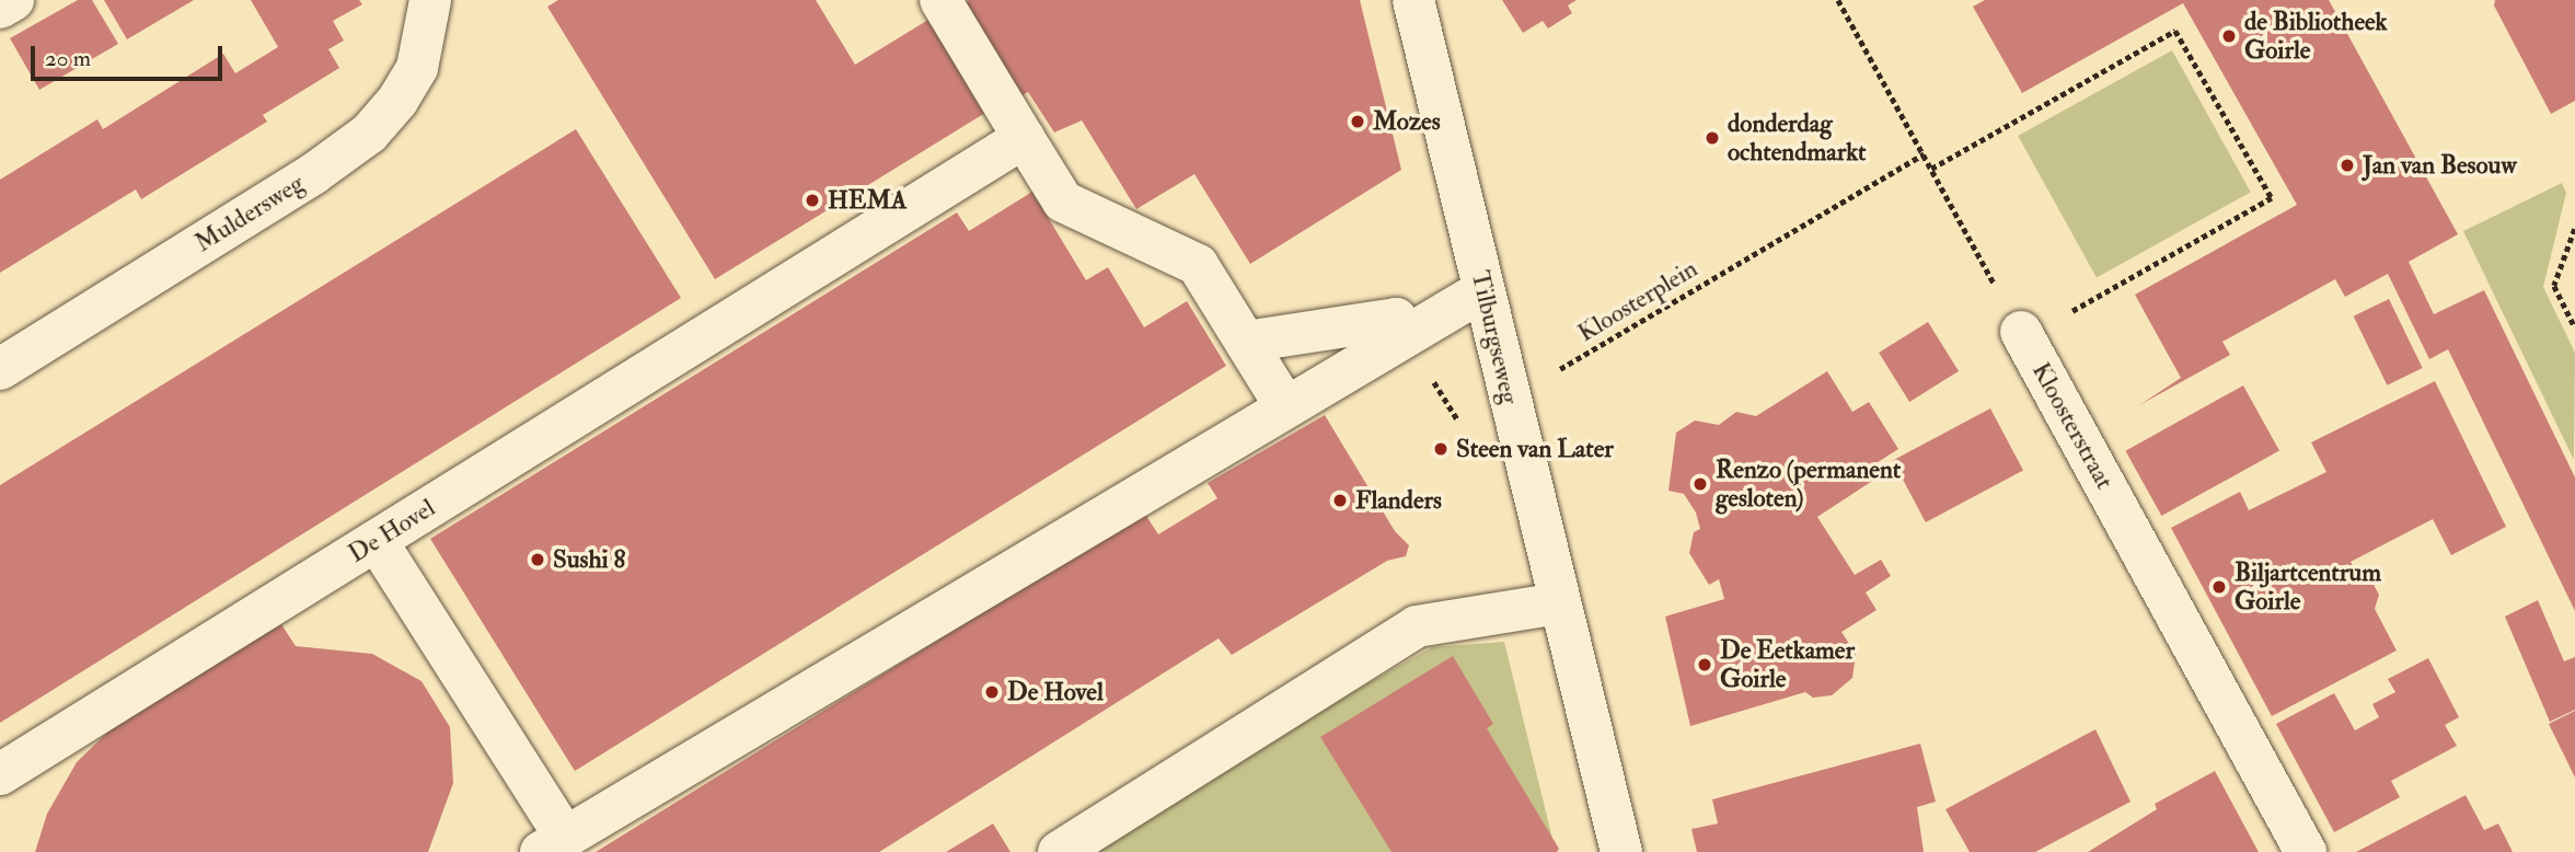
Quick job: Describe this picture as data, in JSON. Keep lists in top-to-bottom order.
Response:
{
  "streets": {
    "street": [
      "Muldersweg",
      "Tilburgseweg",
      "Kloosterstraat",
      "De Hovel"
    ],
    "path": ["Kloosterplein"]
  },
  "crossings": [
    ["Kloosterplein", "Tilburgseweg"],
    ["Kloosterplein", "Kloosterstraat"]
  ],
  "places": [
    "de Bibliotheek Goirle",
    "Mozes",
    "donderdag ochtendmarkt",
    "Jan van Besouw",
    "HEMA",
    "Steen van Later",
    "Renzo (permanent gesloten)",
    "Flanders",
    "Sushi 8",
    "Biljartcentrum Goirle",
    "De Eetkamer Goirle",
    "De Hovel"
  ],
  "scale_bar": "20 m"
}
